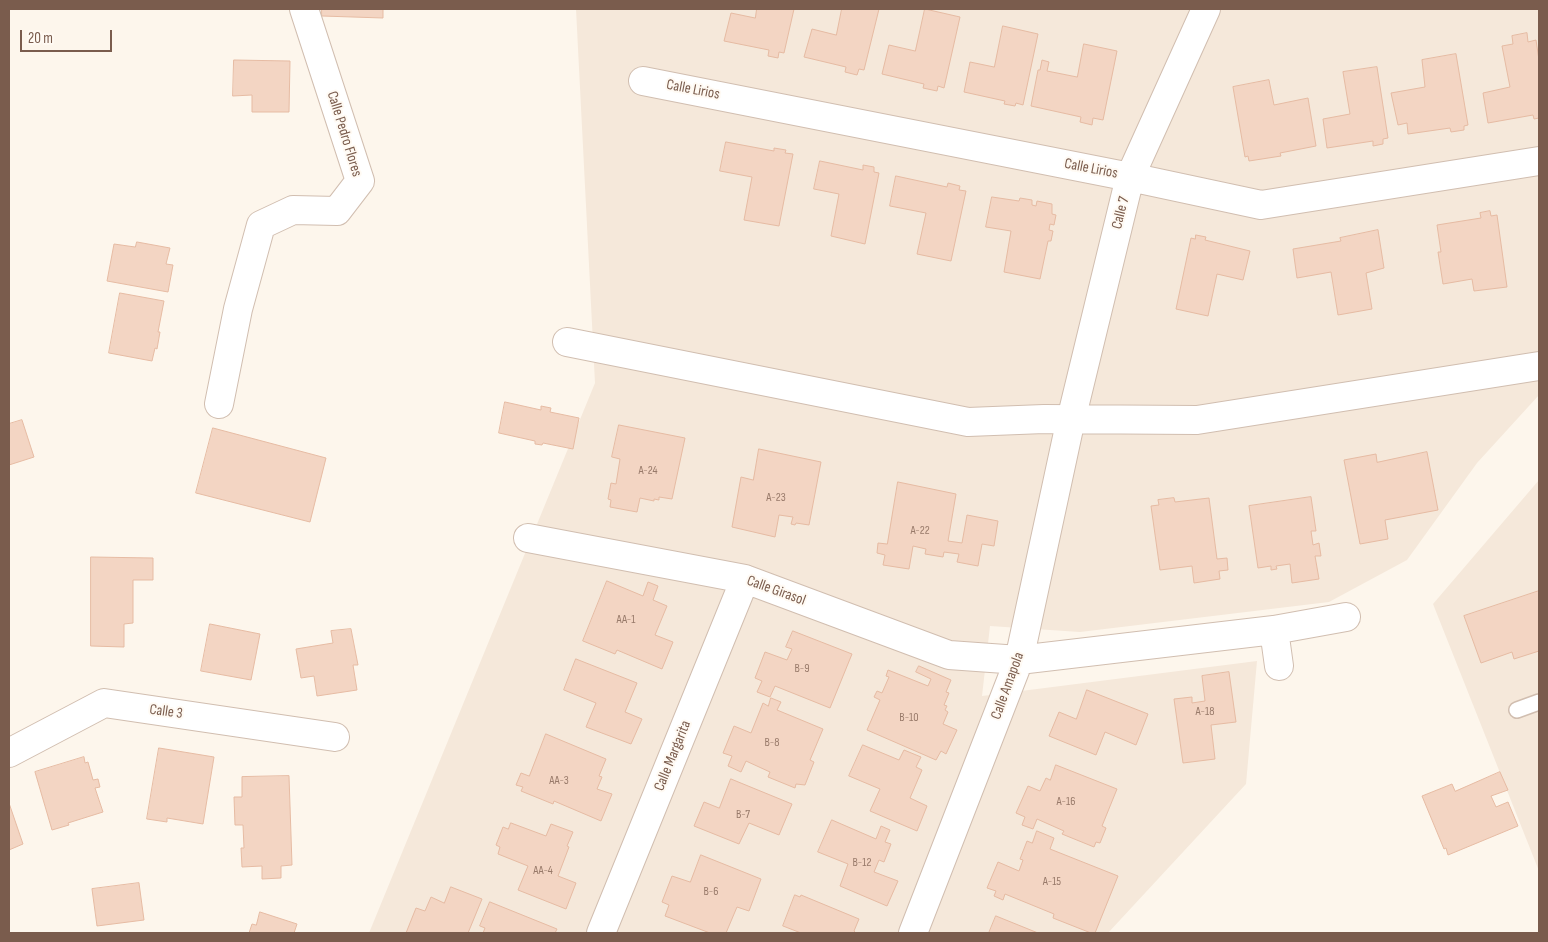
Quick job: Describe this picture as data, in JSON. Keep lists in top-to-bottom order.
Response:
{
  "streets": {
    "street": [
      "Calle Lirios",
      "Calle Pedro Flores",
      "Calle 7",
      "Calle Girasol",
      "Calle Amapola",
      "Calle 3",
      "Calle Margarita"
    ]
  },
  "crossings": [
    ["Calle Lirios", "Calle 7"],
    ["Calle 7", "Calle Amapola"],
    ["Calle Girasol", "Calle Amapola"],
    ["Calle Girasol", "Calle Margarita"]
  ],
  "house_numbers": [
    "A-24",
    "A-23",
    "A-22",
    "AA-1",
    "B-9",
    "A-18",
    "B-10",
    "B-8",
    "AA-3",
    "A-16",
    "B-7",
    "B-12",
    "AA-4",
    "A-15",
    "B-6"
  ],
  "scale_bar": "20 m"
}
